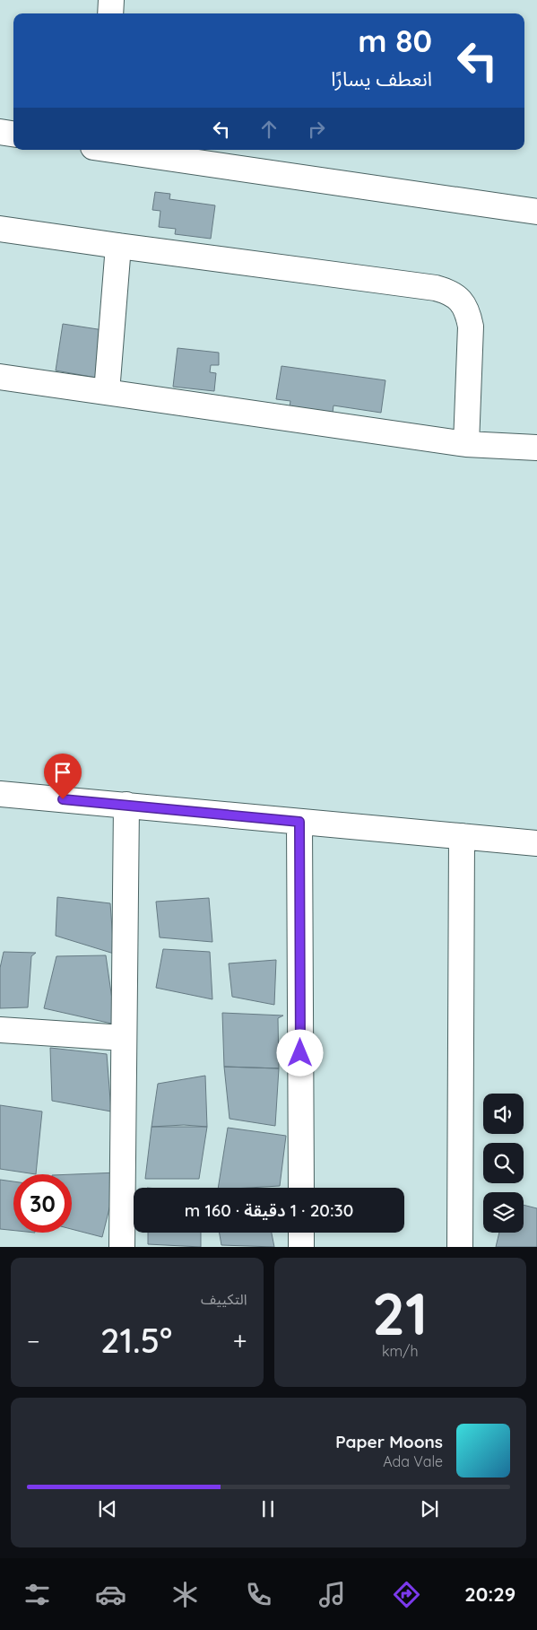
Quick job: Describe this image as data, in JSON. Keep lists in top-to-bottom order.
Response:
{
  "page": {
    "turn": ["80 m", "انعطف يسارًا"],
    "limit": "30",
    "trip": "20:30 · 1 دقيقة · 160 m",
    "tile": [
      ["21", "km/h"],
      "التكييف"
    ],
    "heat": ["−", "21.5°", "+"],
    "song": ["Paper Moons", "Ada Vale"],
    "tabs": "20:29"
  }
}
